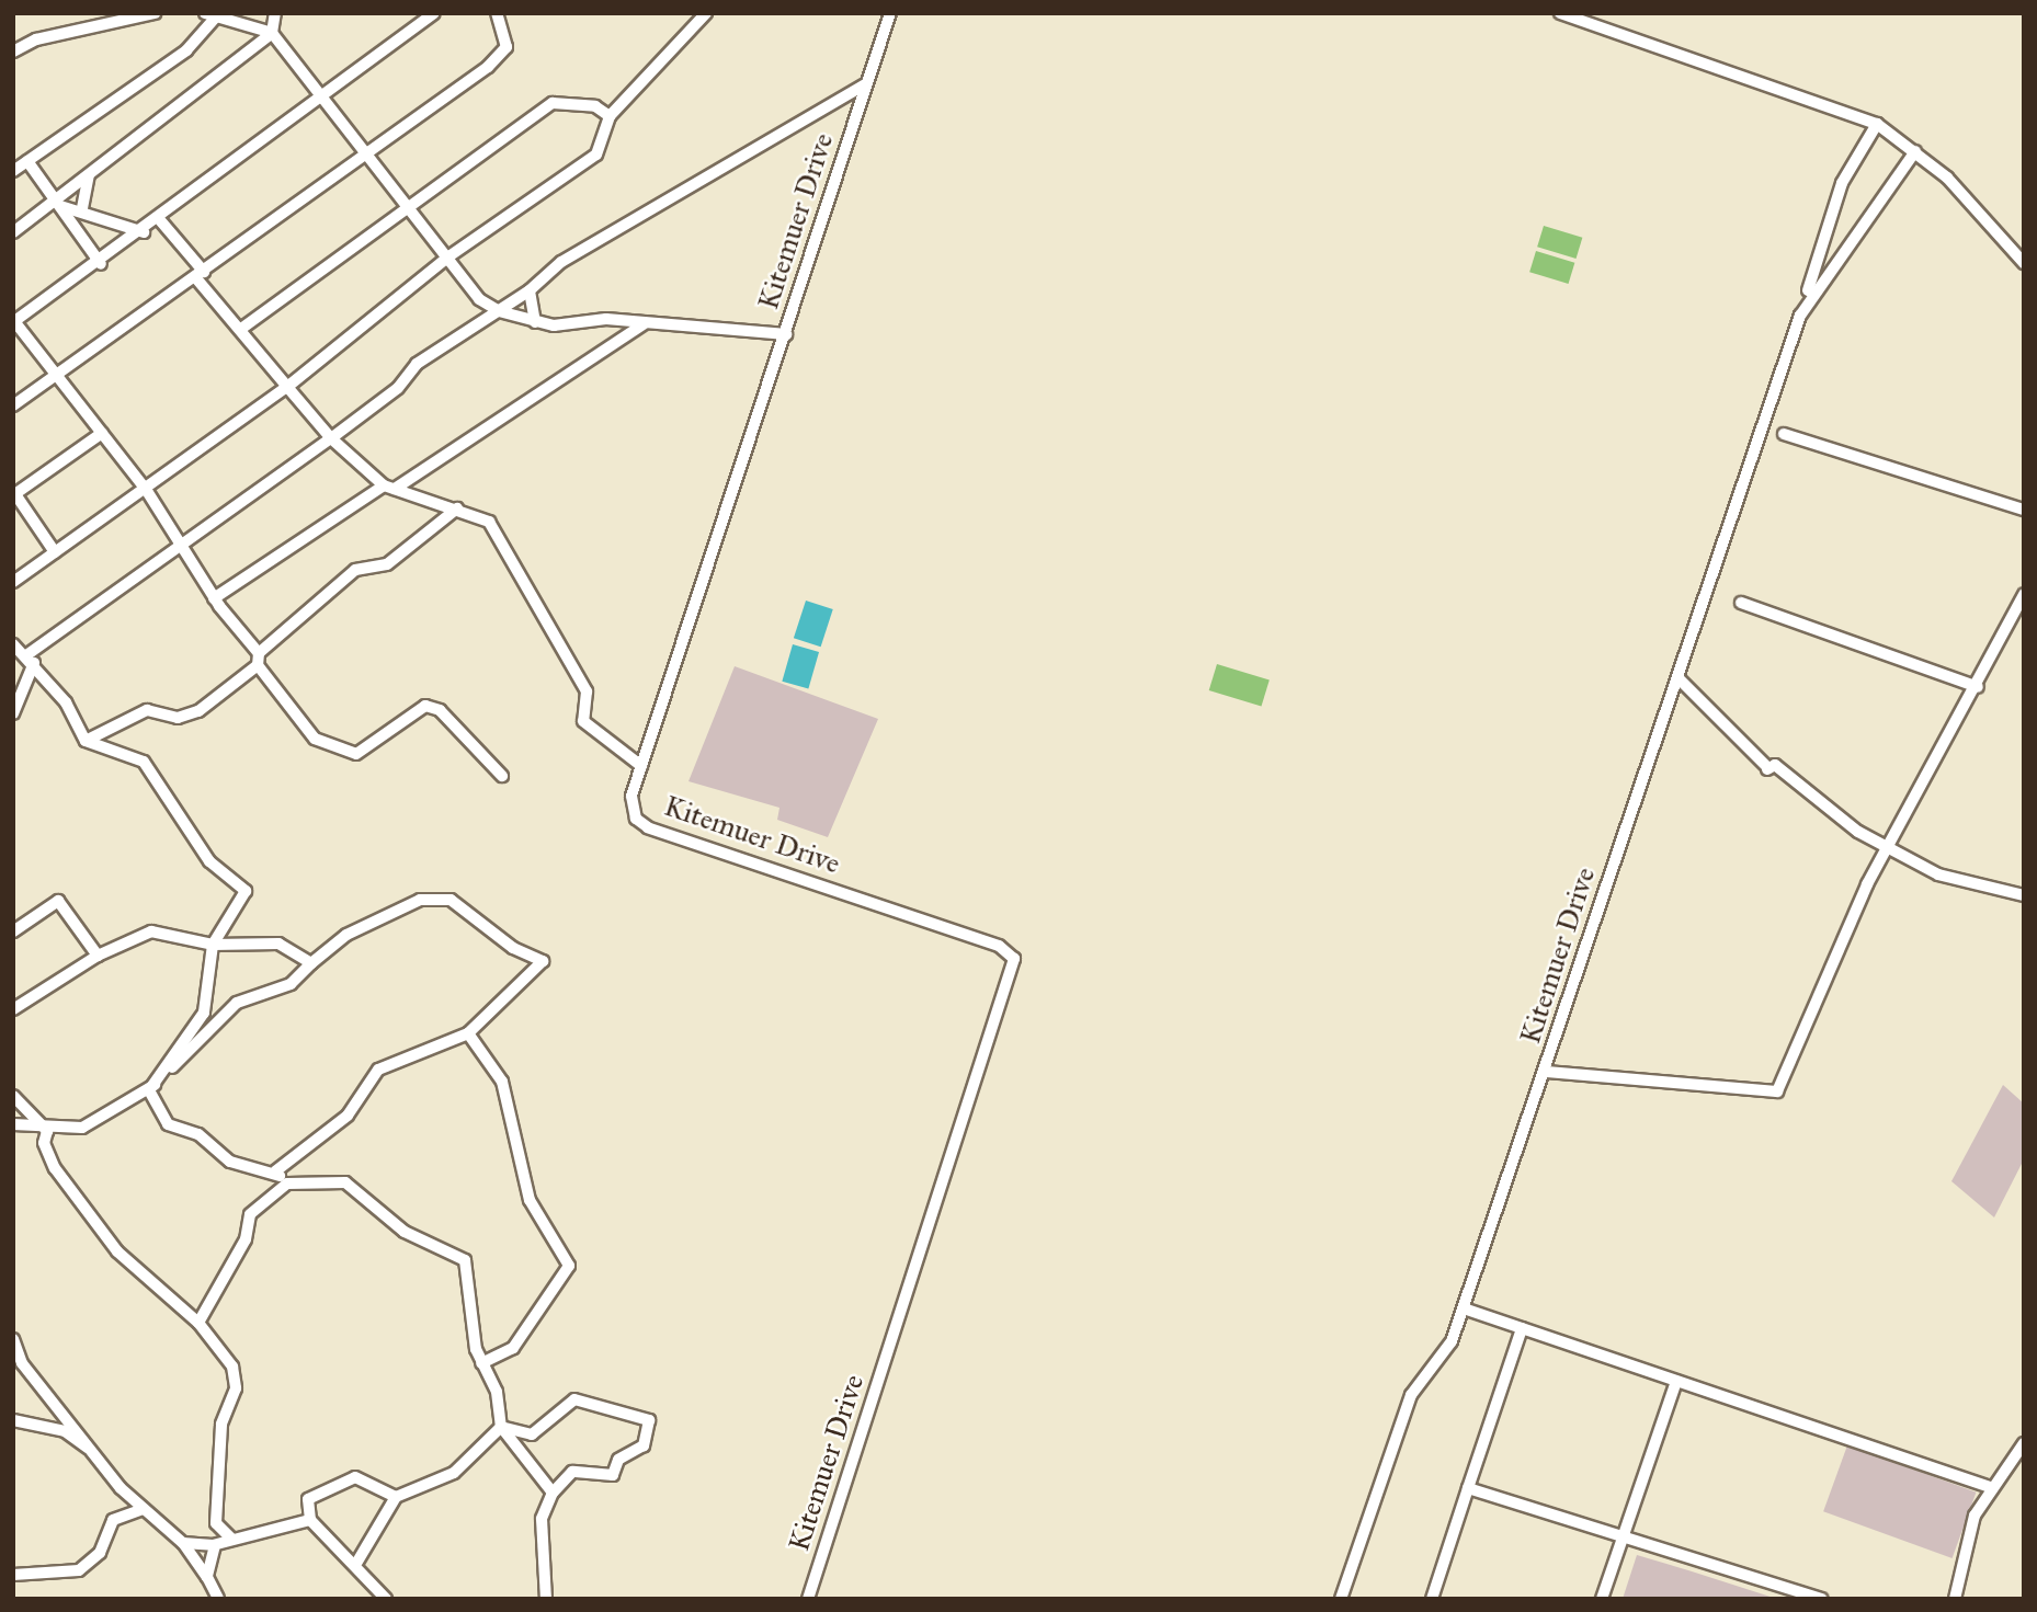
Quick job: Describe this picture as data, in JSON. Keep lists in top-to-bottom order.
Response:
{
  "streets": {
    "street": ["Kitemuer Drive"]
  }
}
